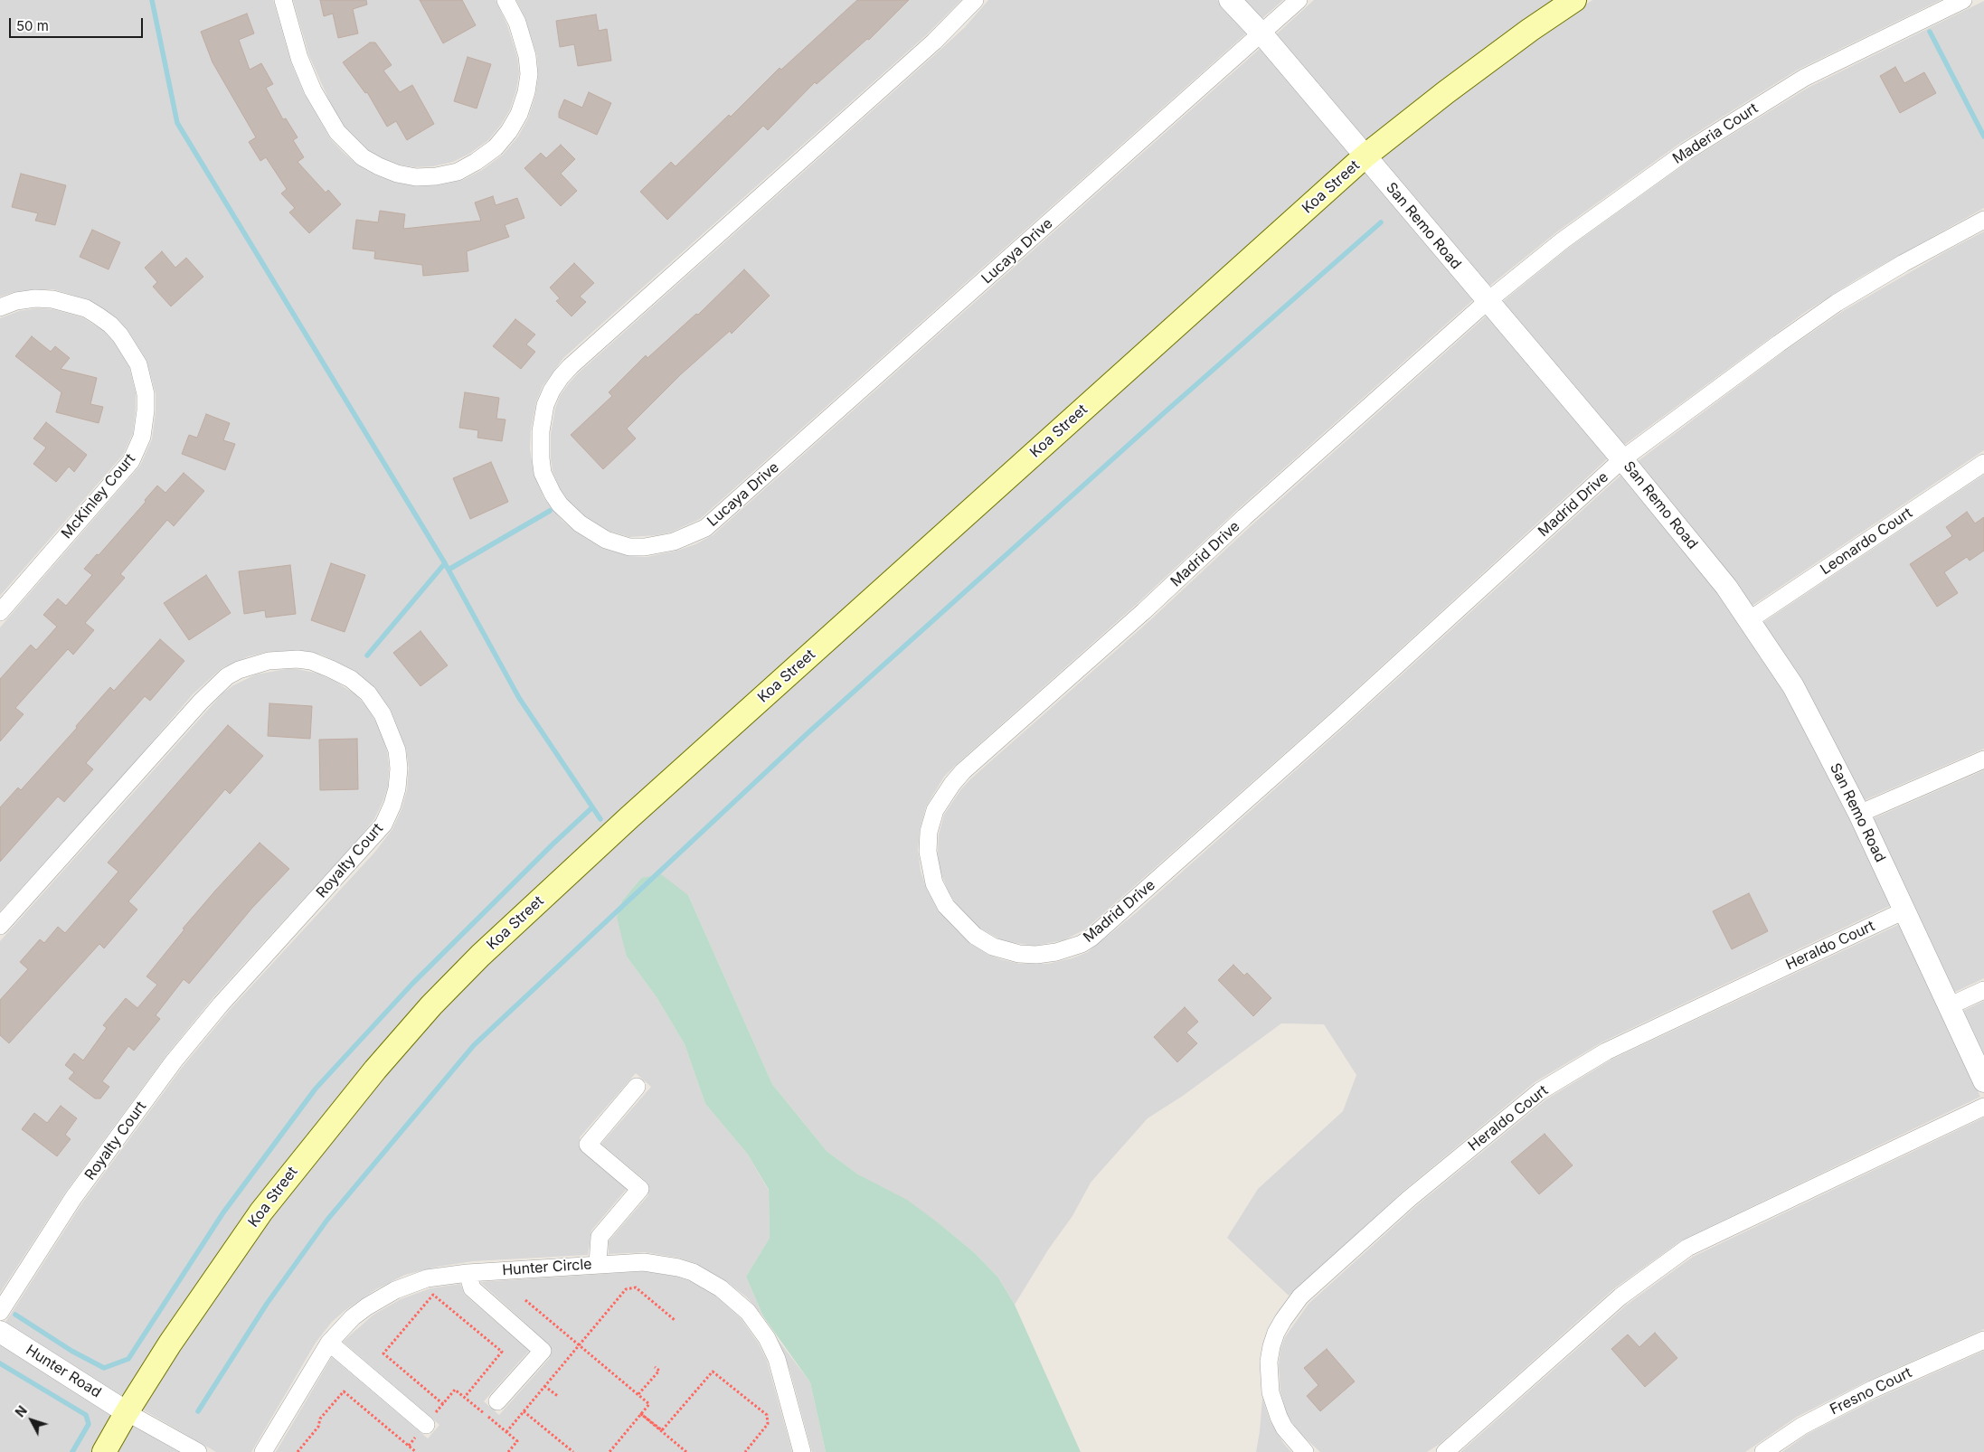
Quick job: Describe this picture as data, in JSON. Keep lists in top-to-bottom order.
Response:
{
  "streets": {
    "main road": ["Koa Street"],
    "street": [
      "Maderia Court",
      "San Remo Road",
      "Lucaya Drive",
      "McKinley Court",
      "Madrid Drive",
      "Leonardo Court",
      "Royalty Court",
      "Heraldo Court",
      "Hunter Circle",
      "Hunter Road",
      "Fresno Court"
    ]
  },
  "crossings": [
    ["Maderia Court", "San Remo Road"],
    ["Maderia Court", "Madrid Drive"],
    ["Koa Street", "San Remo Road"],
    ["Koa Street", "Hunter Road"],
    ["San Remo Road", "Lucaya Drive"],
    ["San Remo Road", "Madrid Drive"],
    ["San Remo Road", "Leonardo Court"],
    ["San Remo Road", "Heraldo Court"]
  ],
  "scale_bar": "50 m",
  "north": "top left"
}
